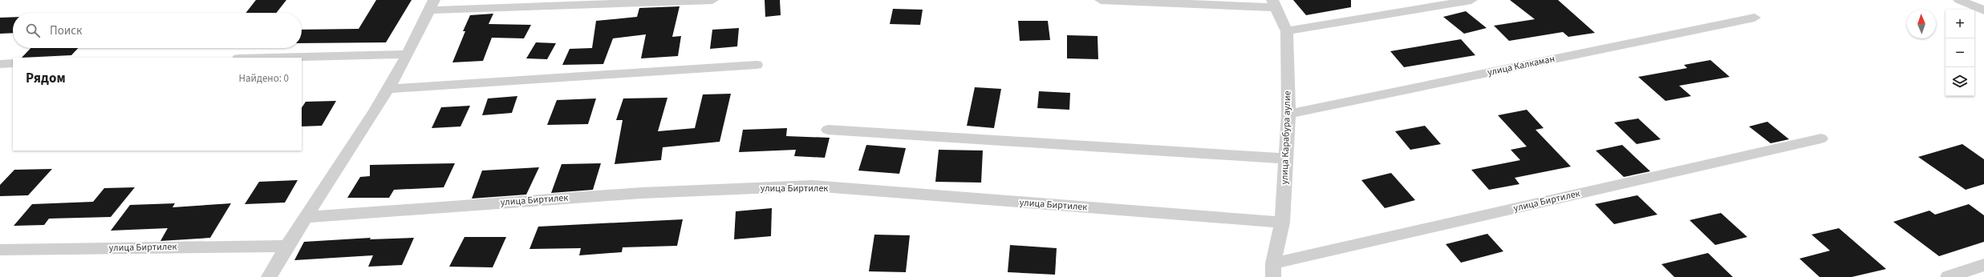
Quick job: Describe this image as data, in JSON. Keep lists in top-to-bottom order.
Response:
{
  "streets": {
    "street": ["улица Калкаман", "улица Карабура аулие", "улица Биртилек"]
  },
  "crossings": [
    ["улица Калкаман", "улица Карабура аулие"],
    ["улица Карабура аулие", "улица Биртилек"]
  ],
  "north": "top",
  "page": {
    "map_buttons": ["+", "−"],
    "search": "Поиск",
    "heading": ["Рядом", "Найдено: 0"]
  }
}
